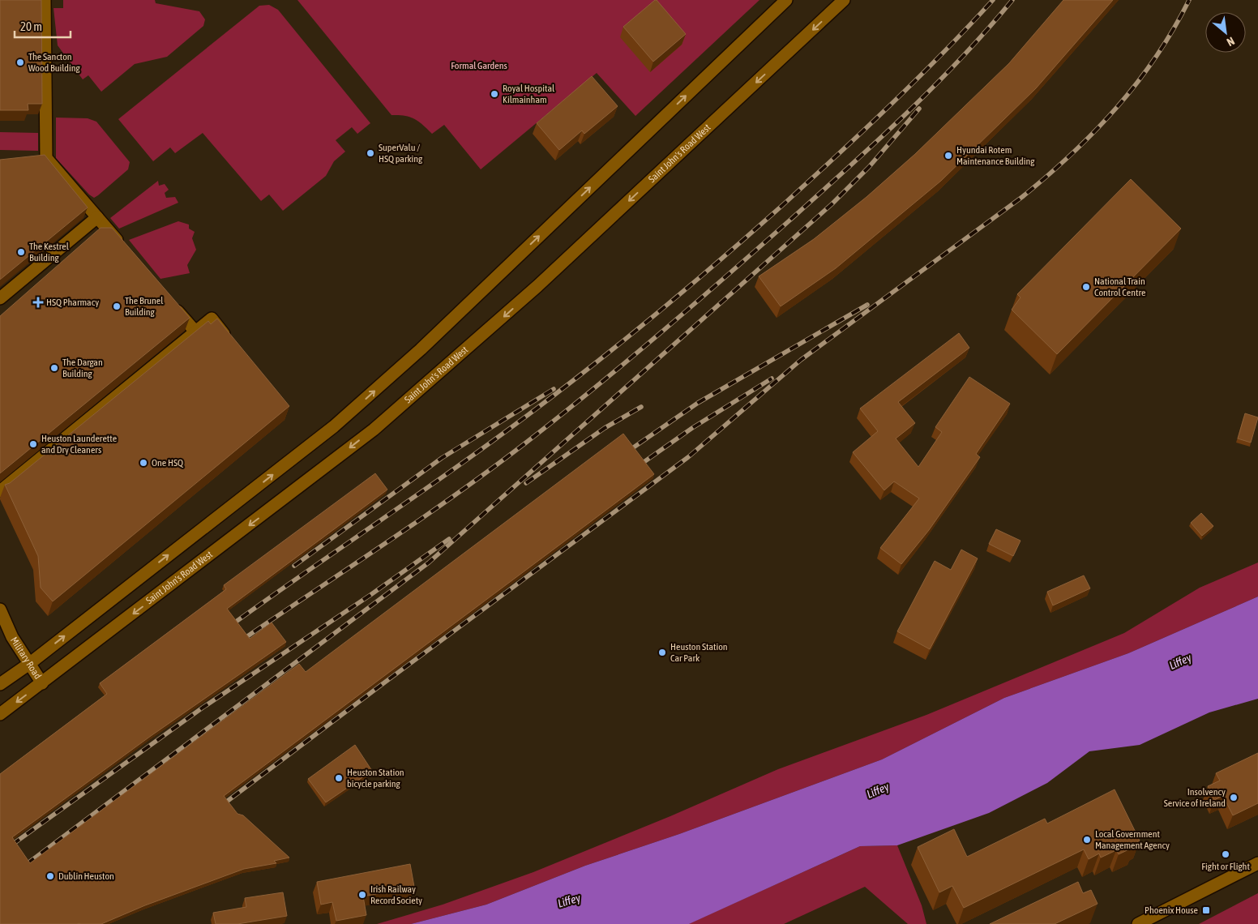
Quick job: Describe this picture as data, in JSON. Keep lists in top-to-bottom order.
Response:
{
  "streets": {
    "main road": ["Saint John's Road West", "Military Road"]
  },
  "crossings": [
    ["Saint John's Road West", "Military Road"]
  ],
  "water": ["Liffey"],
  "parks": ["Formal Gardens"],
  "places": {
    "other": [
      "The Sancton Wood Building",
      "Royal Hospital Kilmainham",
      "SuperValu / HSQ parking",
      "Hyundai Rotem Maintenance Building",
      "The Kestrel Building",
      "National Train Control Centre",
      "The Brunel Building",
      "The Dargan Building",
      "Heuston Launderette and Dry Cleaners",
      "One HSQ",
      "Heuston Station Car Park",
      "Heuston Station bicycle parking",
      "Insolvency Service of Ireland",
      "Local Government Management Agency",
      "Fight or Flight",
      "Dublin Heuston",
      "Irish Railway Record Society"
    ],
    "health": ["HSQ Pharmacy"],
    "transit": ["Phoenix House"]
  },
  "scale_bar": "20 m",
  "north": "bottom right"
}
